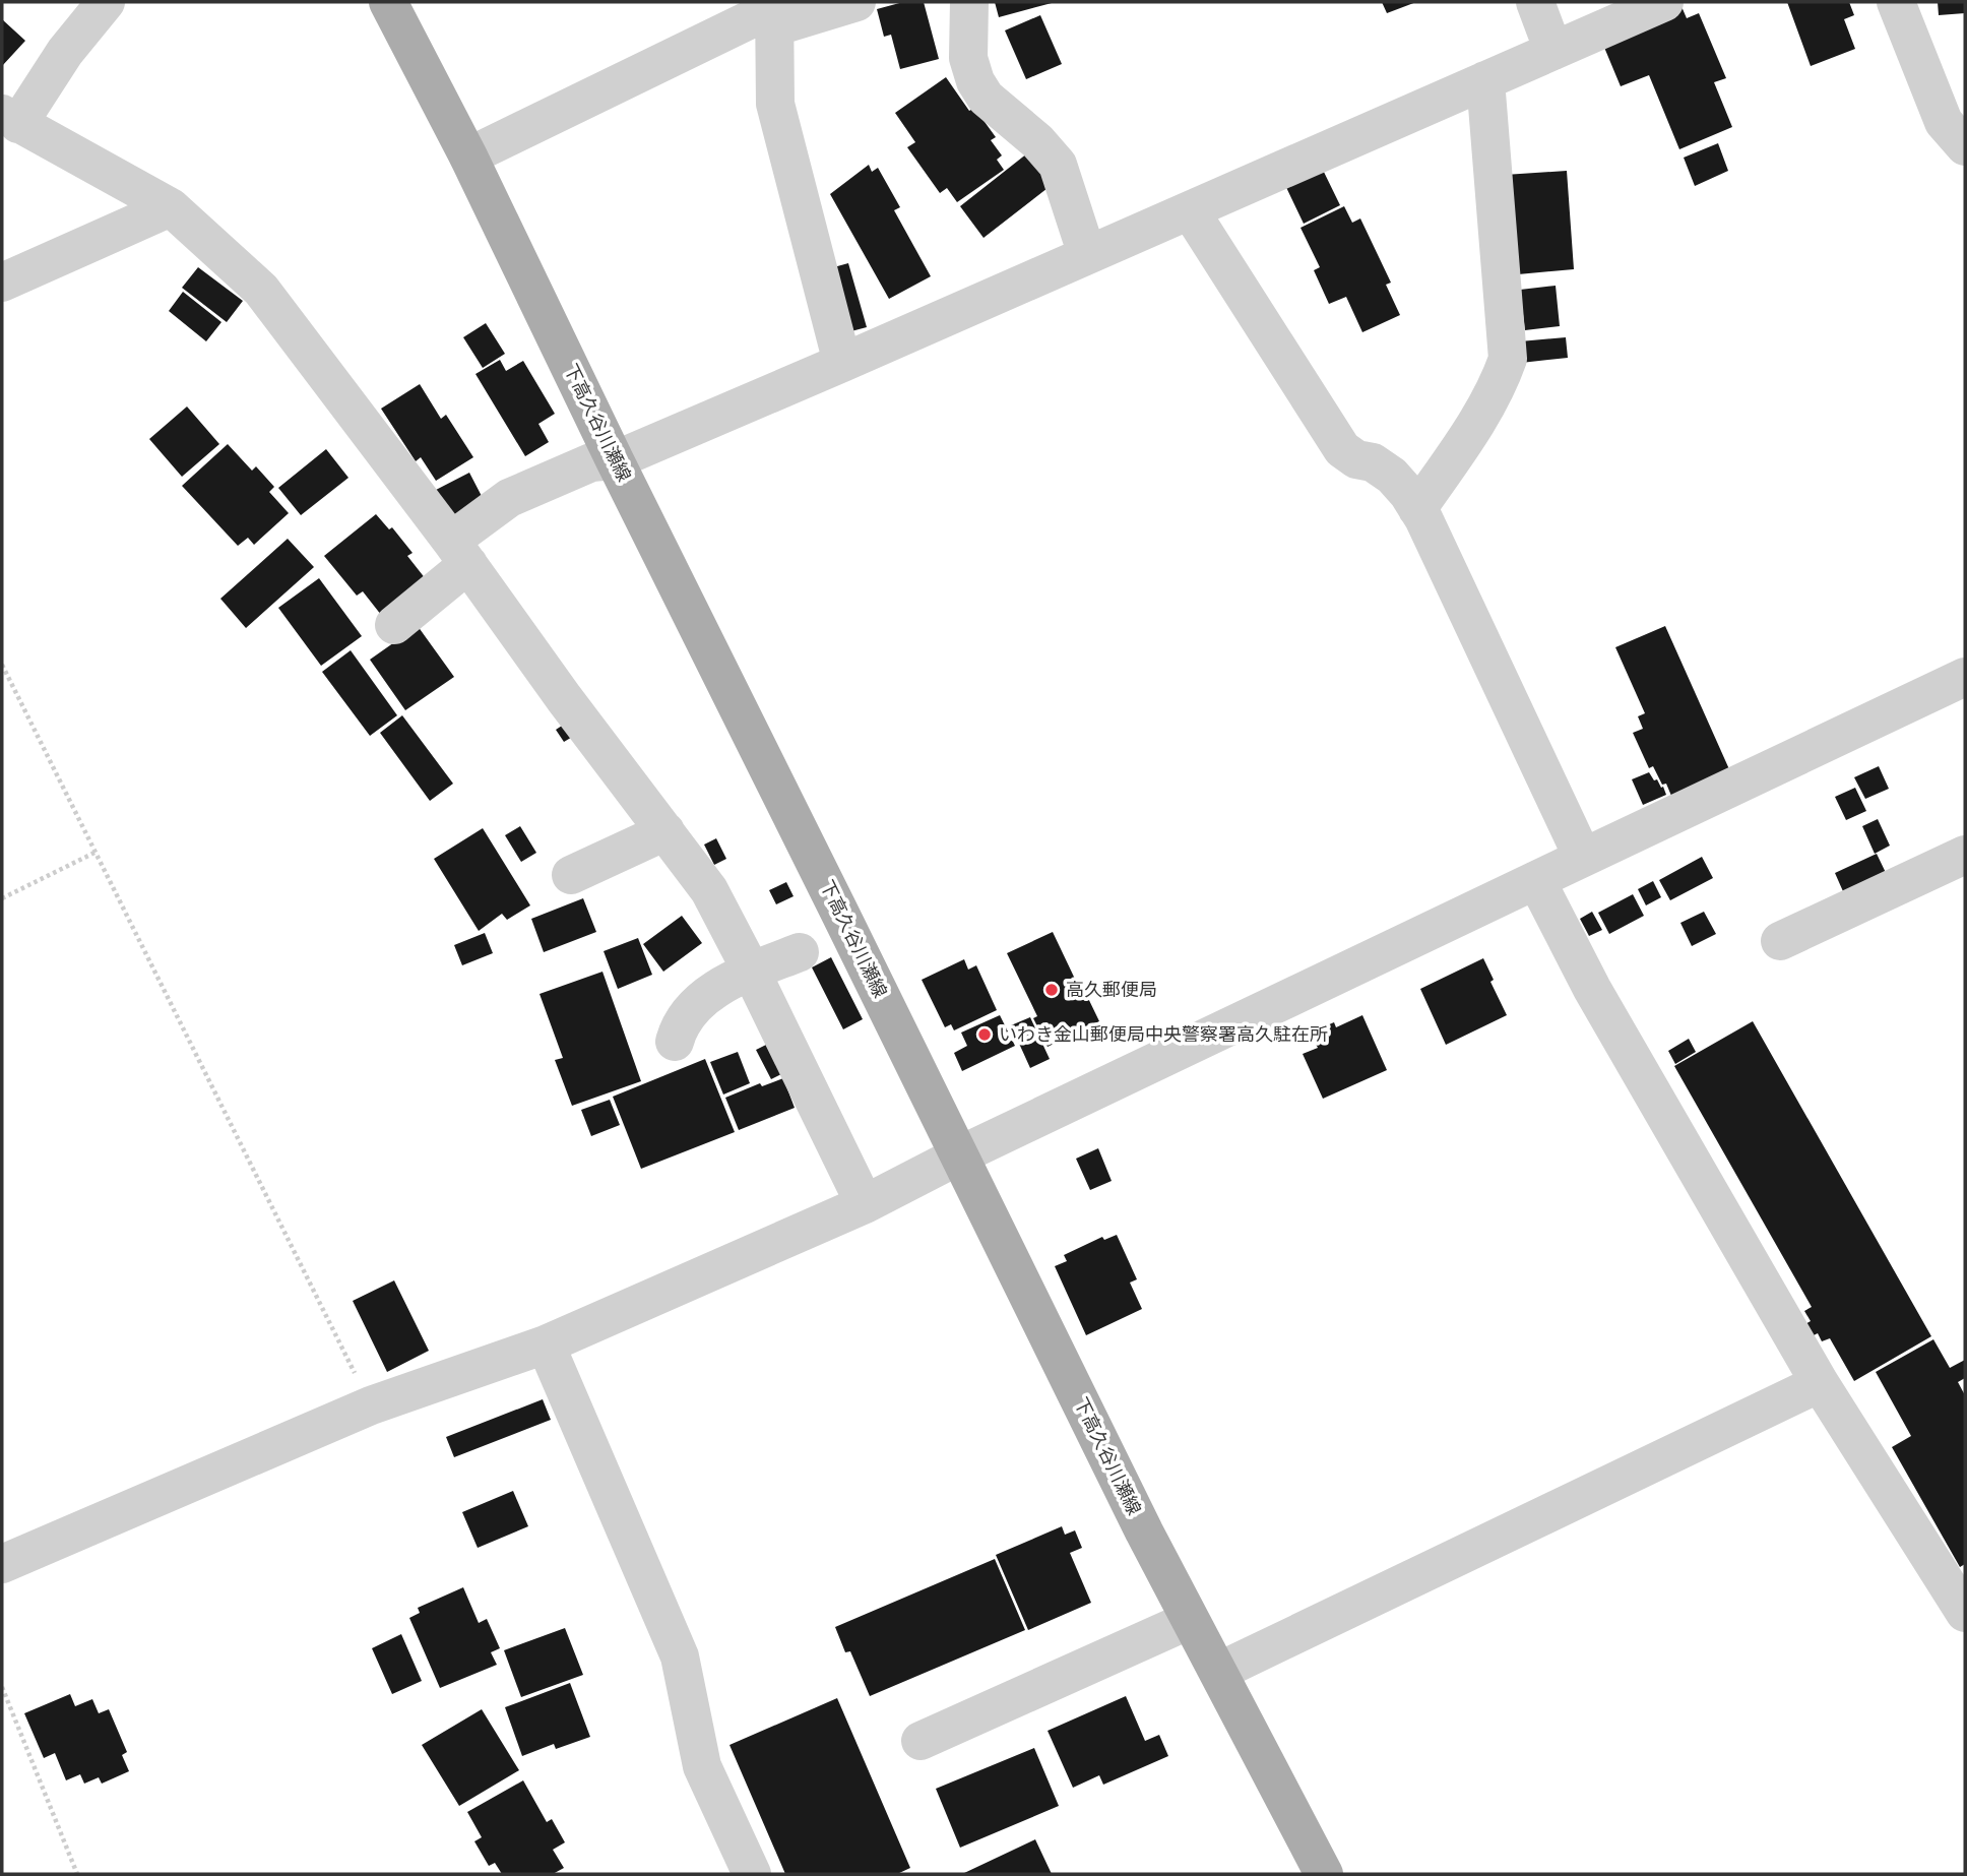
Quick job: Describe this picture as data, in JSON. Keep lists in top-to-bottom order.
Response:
{
  "streets": {
    "main road": ["下高久谷川瀬線"]
  },
  "places": ["高久郵便局", "いわき金山郵便局中央警察署高久駐在所"]
}
